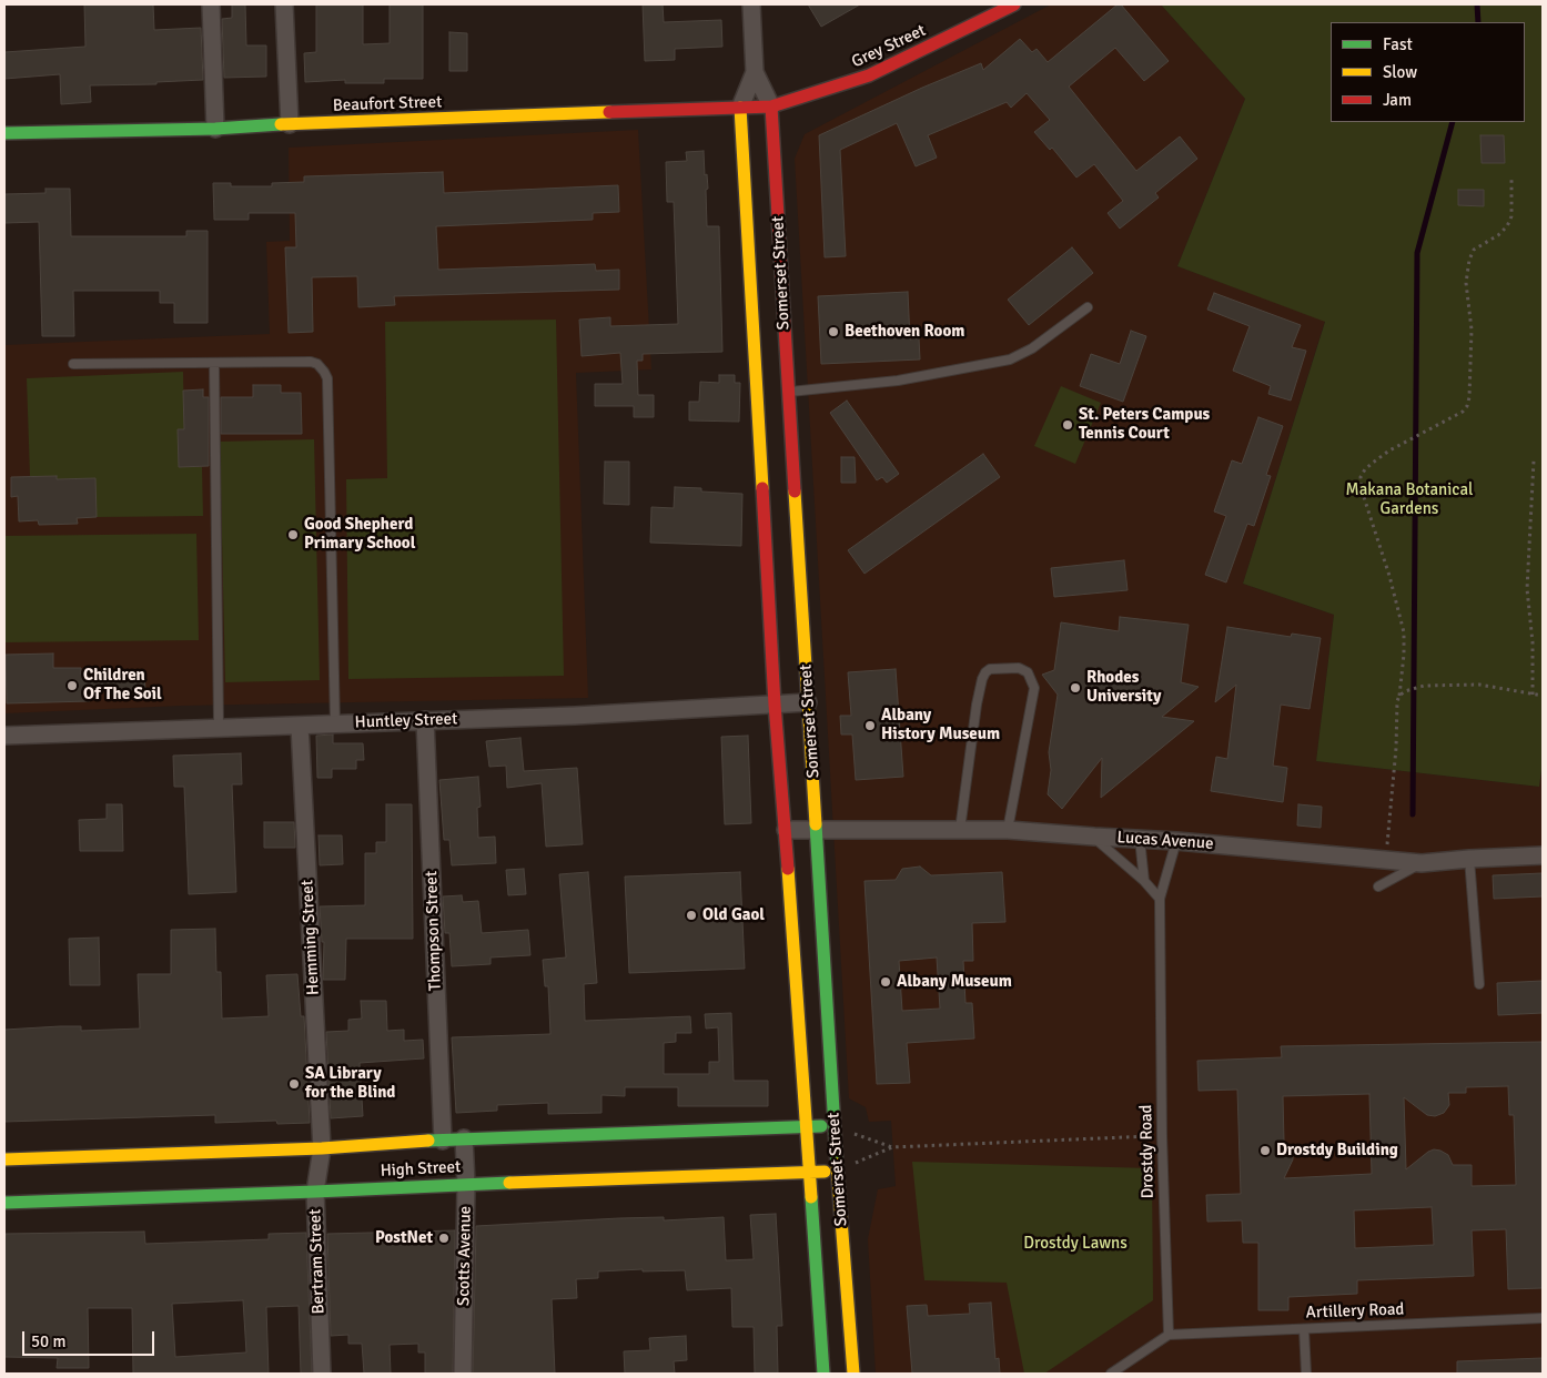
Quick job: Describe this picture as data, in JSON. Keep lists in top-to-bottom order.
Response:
{
  "streets": {
    "main road": [
      "Grey Street",
      "Beaufort Street",
      "Somerset Street",
      "High Street"
    ],
    "street": [
      "Huntley Street",
      "Lucas Avenue",
      "Thompson Street",
      "Hemming Street",
      "Scotts Avenue",
      "Bertram Street"
    ],
    "lane": ["Drostdy Road", "Artillery Road"]
  },
  "crossings": [
    ["Grey Street", "Beaufort Street"],
    ["Grey Street", "Somerset Street"],
    ["Beaufort Street", "Somerset Street"],
    ["Somerset Street", "Huntley Street"],
    ["Somerset Street", "Lucas Avenue"],
    ["Somerset Street", "High Street"],
    ["Huntley Street", "Thompson Street"],
    ["Huntley Street", "Hemming Street"],
    ["Lucas Avenue", "Drostdy Road"],
    ["Thompson Street", "High Street"],
    ["Hemming Street", "High Street"],
    ["Hemming Street", "Bertram Street"],
    ["Drostdy Road", "Artillery Road"],
    ["High Street", "Scotts Avenue"],
    ["High Street", "Bertram Street"]
  ],
  "parks": ["Makana Botanical Gardens", "Drostdy Lawns"],
  "places": [
    "Beethoven Room",
    "St. Peters Campus Tennis Court",
    "Good Shepherd Primary School",
    "Children Of The Soil",
    "Rhodes University",
    "Albany History Museum",
    "Old Gaol",
    "Albany Museum",
    "SA Library for the Blind",
    "Drostdy Building",
    "PostNet"
  ],
  "legend": ["Fast", "Slow", "Jam"],
  "scale_bar": "50 m"
}
